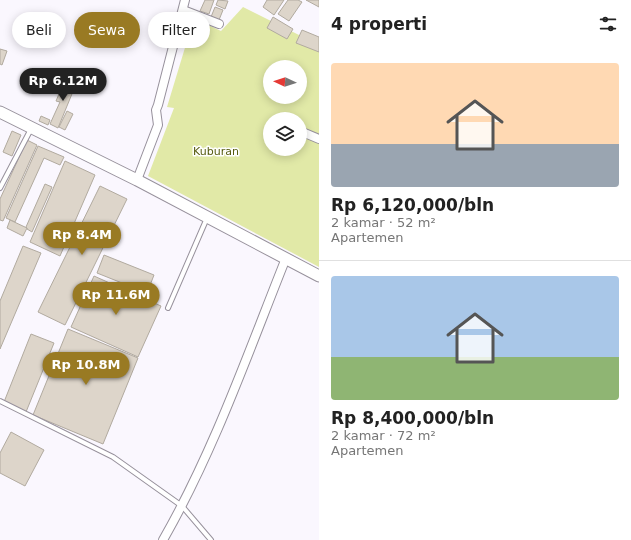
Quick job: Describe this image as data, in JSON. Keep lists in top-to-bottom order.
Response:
{
  "parks": ["Kuburan"],
  "north": "left",
  "page": {
    "heading": "4 properti",
    "chip": ["Beli", "Sewa", "Filter"],
    "list": [
      {
        "name": "Rp 6,120,000/bln",
        "note": "2 kamar · 52 m² · Apartemen"
      },
      {
        "name": "Rp 8,400,000/bln",
        "note": "2 kamar · 72 m² · Apartemen"
      }
    ],
    "price": [
      "Rp 6.12M",
      "Rp 8.4M",
      "Rp 11.6M",
      "Rp 10.8M"
    ]
  }
}
